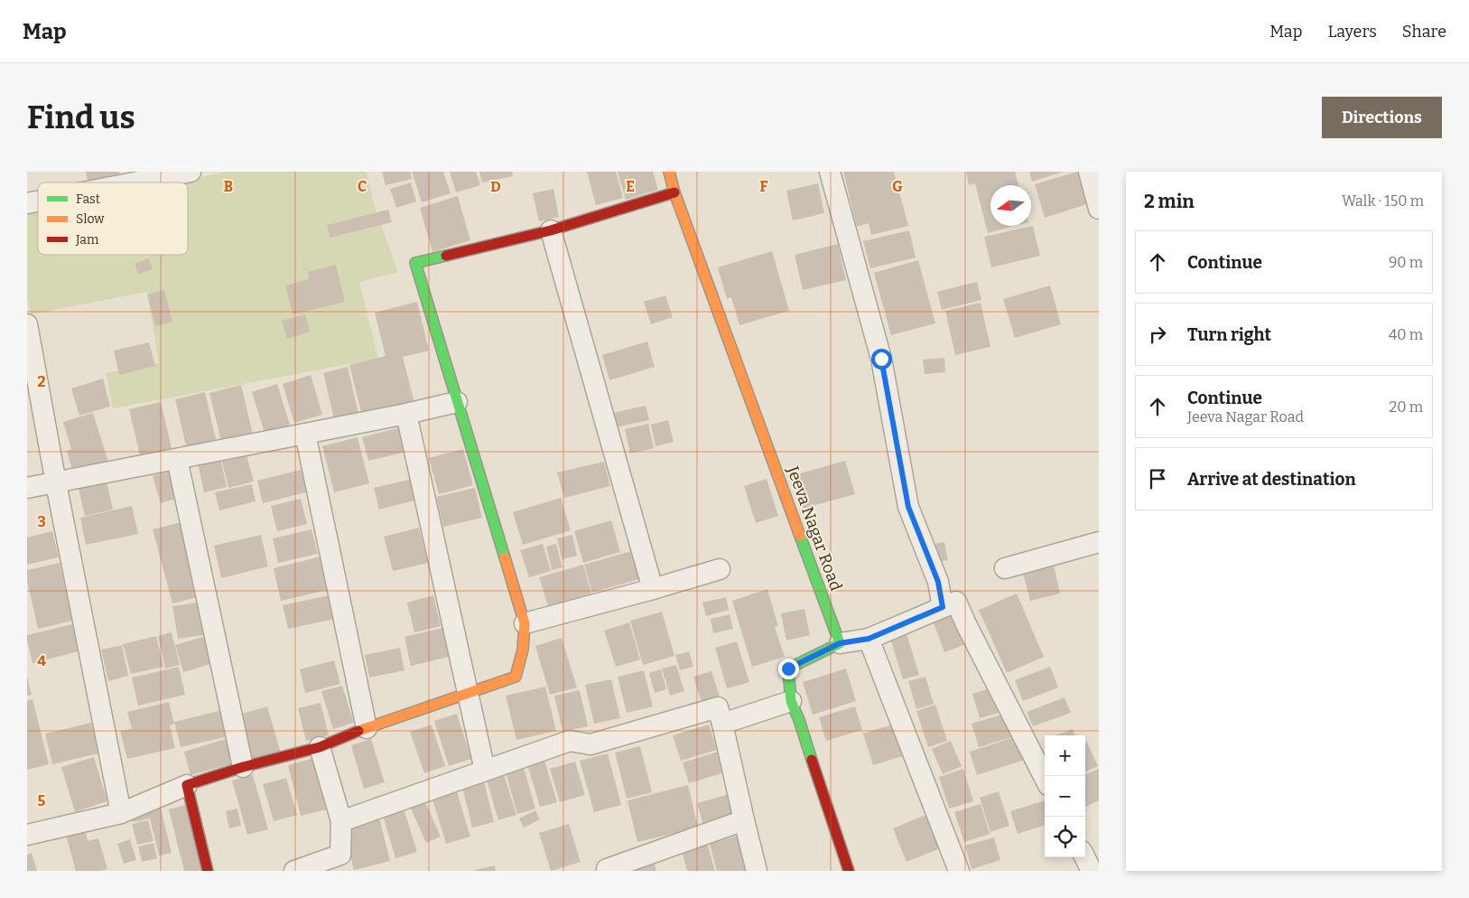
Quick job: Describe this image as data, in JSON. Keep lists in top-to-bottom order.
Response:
{
  "streets": {
    "street": ["Jeeva Nagar Road"]
  },
  "legend": ["Fast", "Slow", "Jam"],
  "north": "left",
  "page": {
    "header": "Map",
    "nav": ["Map", "Layers", "Share"],
    "buttons": "Directions",
    "title": "Find us",
    "heading": ["2 min", "Walk · 150 m"],
    "list": [
      ["Continue", "90 m"],
      ["Turn right", "40 m"],
      ["Continue", "Jeeva Nagar Road", "20 m"],
      "Arrive at destination"
    ],
    "map_buttons": ["+", "−"]
  },
  "grid": {
    "columns": [
      "B",
      "C",
      "D",
      "E",
      "F",
      "G"
    ],
    "rows": [
      "2",
      "3",
      "4",
      "5"
    ]
  }
}
